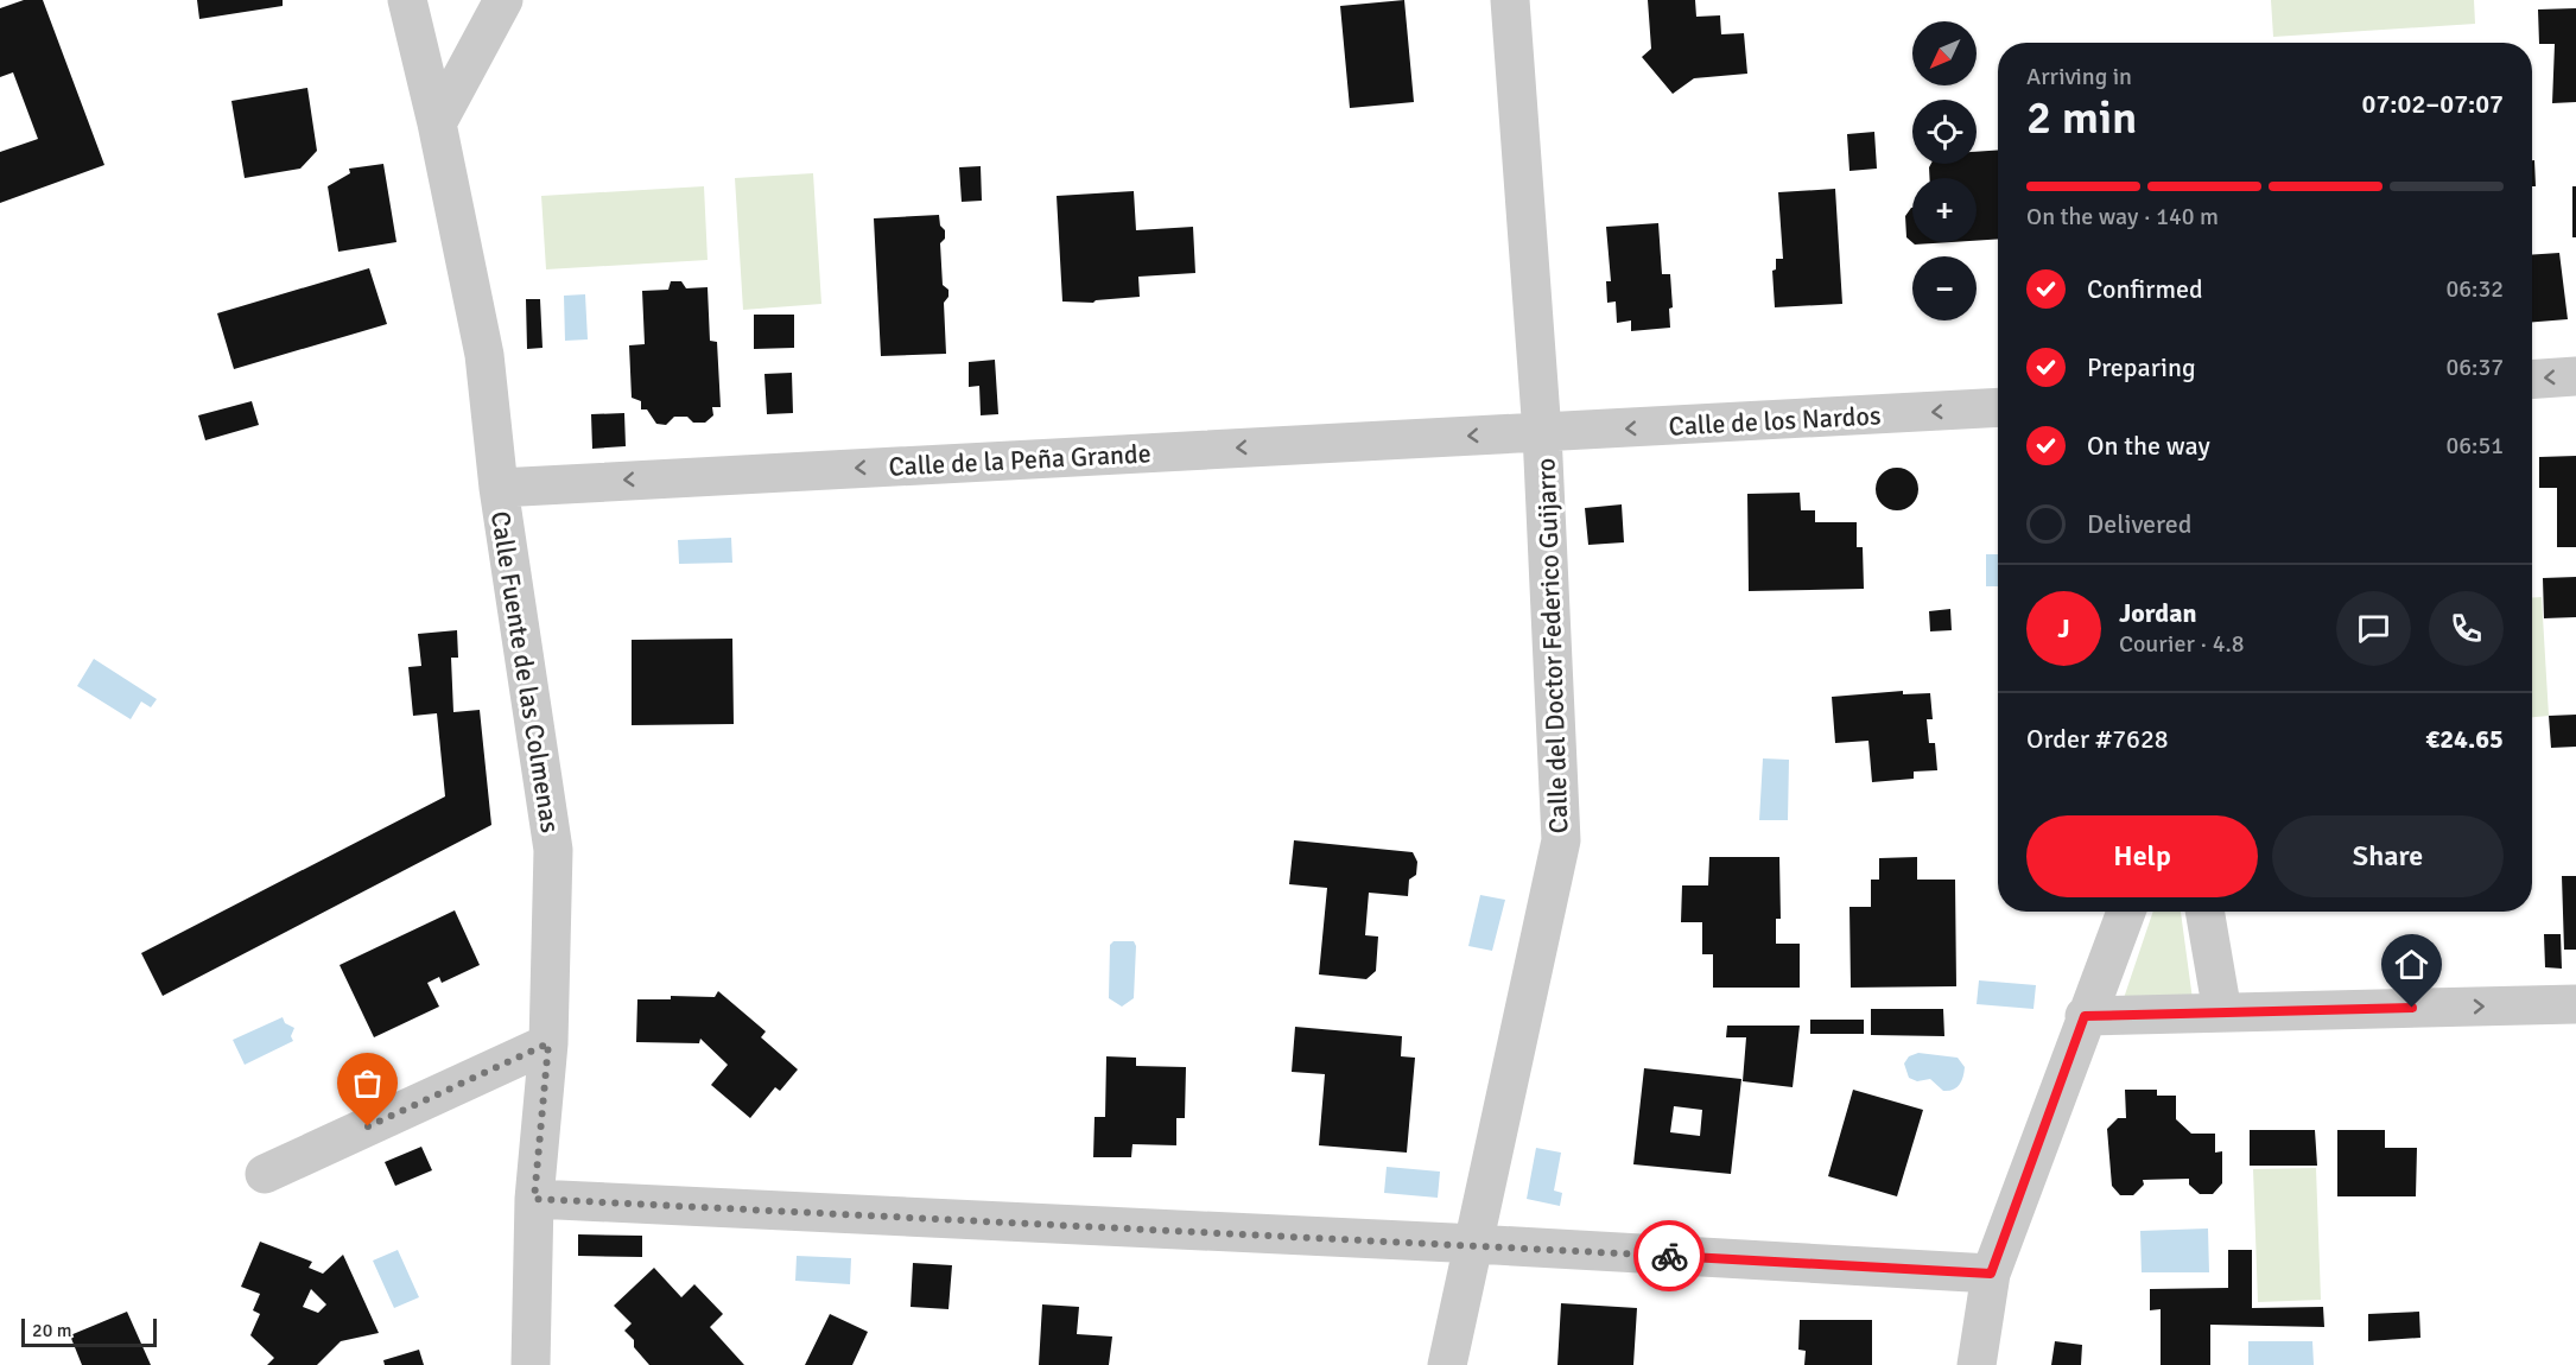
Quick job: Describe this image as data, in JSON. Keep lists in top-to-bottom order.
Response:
{
  "streets": {
    "street": [
      "Calle de los Nardos",
      "Calle de la Peña Grande",
      "Calle del Doctor Federico Guijarro",
      "Calle Fuente de las Colmenas"
    ]
  },
  "crossings": [
    ["Calle de los Nardos", "Calle de la Peña Grande"],
    ["Calle de los Nardos", "Calle del Doctor Federico Guijarro"],
    ["Calle de la Peña Grande", "Calle del Doctor Federico Guijarro"],
    ["Calle de la Peña Grande", "Calle Fuente de las Colmenas"]
  ],
  "one_way": ["Calle de los Nardos", "Calle de la Peña Grande"],
  "scale_bar": "20 m",
  "north": "bottom left",
  "page": {
    "map_buttons": ["+", "−"],
    "heading": ["2 min", "Arriving in", "07:02–07:07"],
    "panel": [
      "Jordan",
      "Courier · 4.8",
      "Order #7628",
      "€24.65"
    ],
    "bar": "On the way · 140 m",
    "list": [
      ["Confirmed", "06:32"],
      ["Preparing", "06:37"],
      ["On the way", "06:51"],
      "Delivered"
    ],
    "round": "J",
    "buttons": ["Help", "Share"],
    "scale": "20 m"
  }
}
